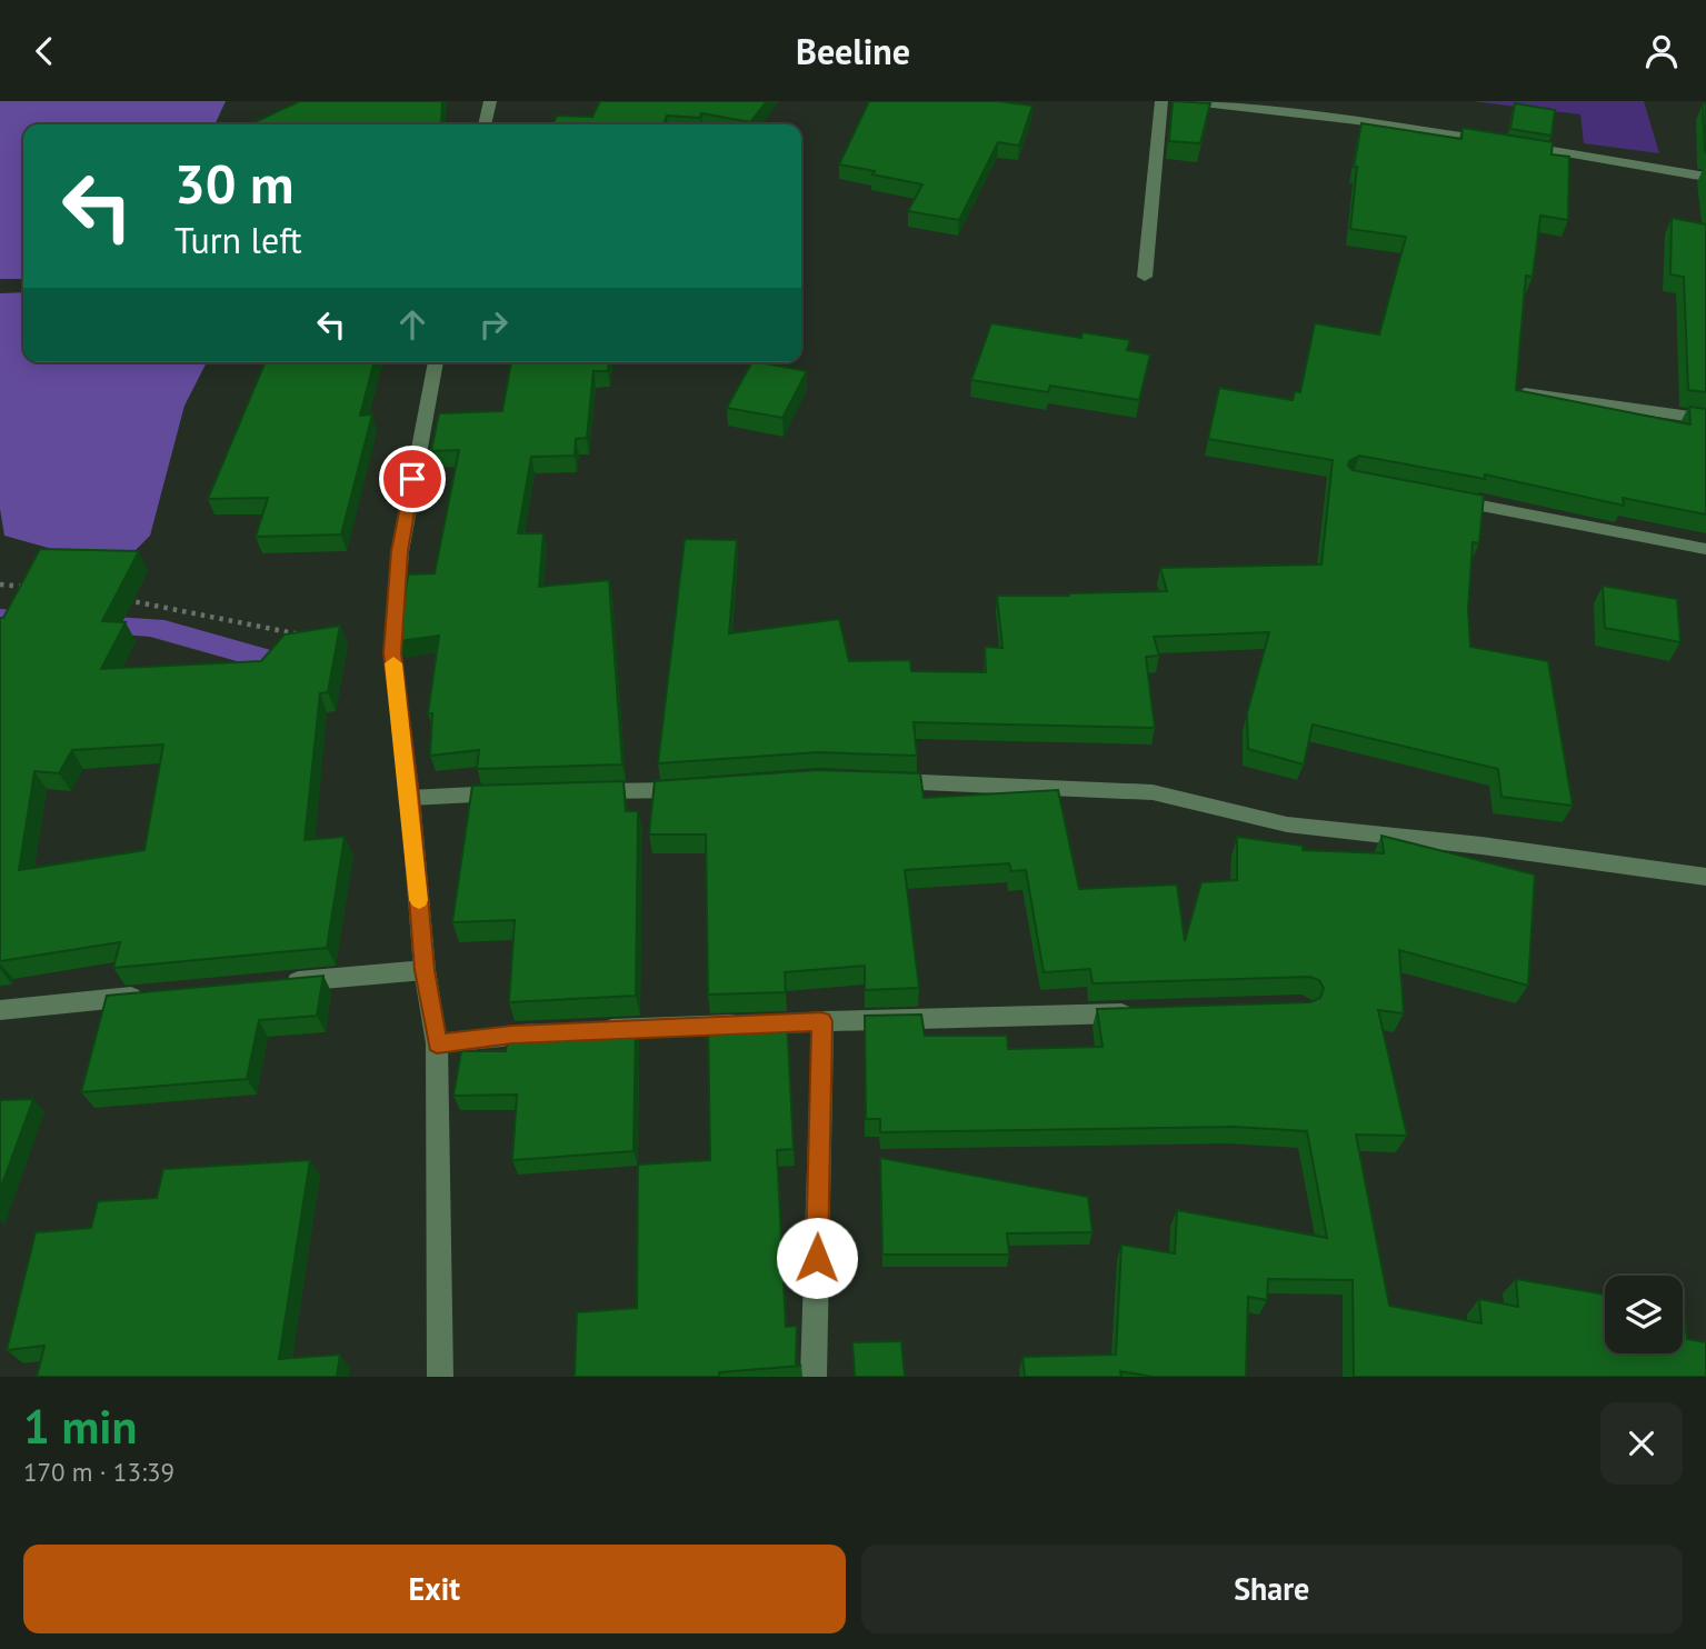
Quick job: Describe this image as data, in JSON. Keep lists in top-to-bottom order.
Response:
{
  "page": {
    "header": "Beeline",
    "turn": ["30 m", "Turn left"],
    "heading": ["1 min", "170 m · 13:39"],
    "buttons": ["Exit", "Share"]
  }
}
